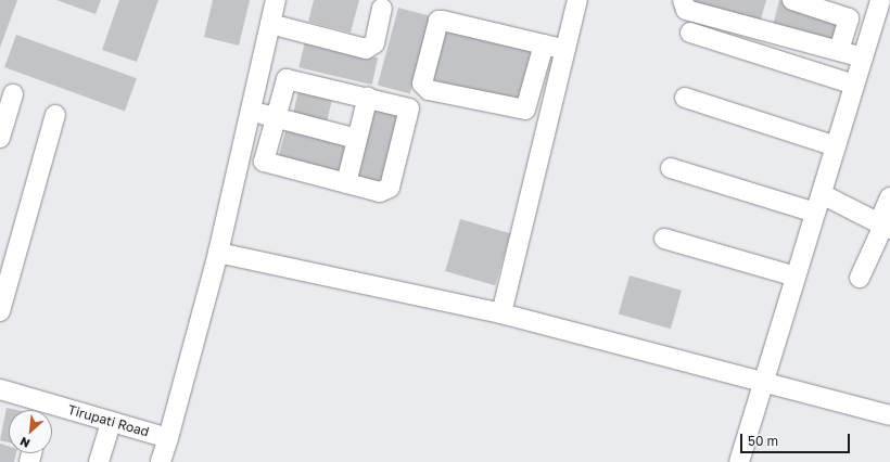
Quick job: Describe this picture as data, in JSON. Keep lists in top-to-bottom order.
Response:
{
  "streets": {
    "street": ["Tirupati Road"]
  },
  "scale_bar": "50 m",
  "north": "bottom left"
}
